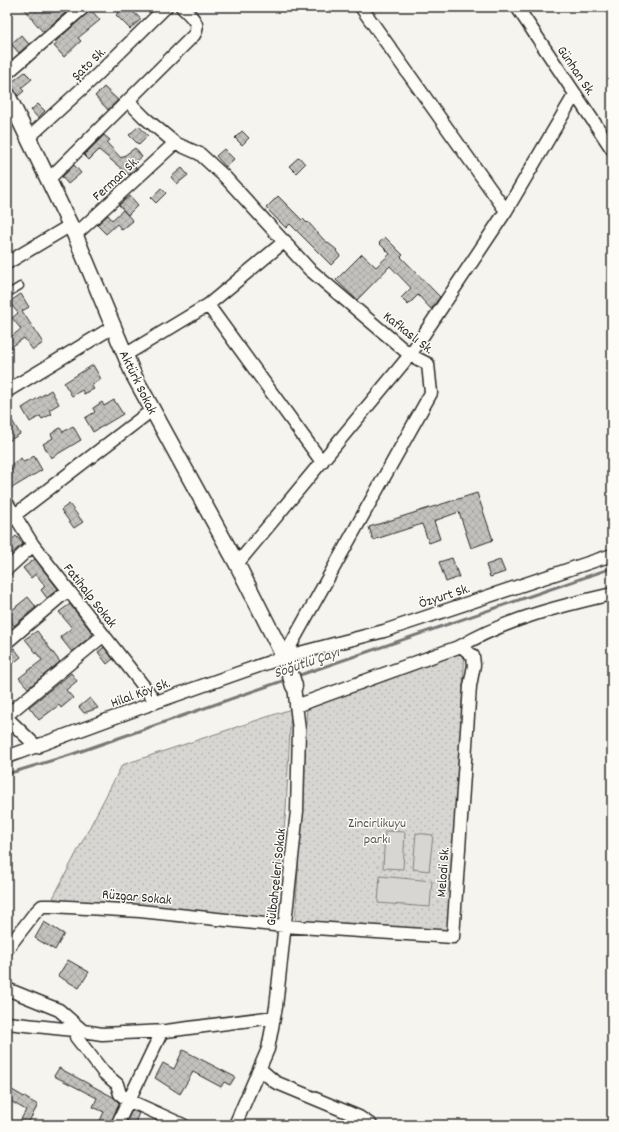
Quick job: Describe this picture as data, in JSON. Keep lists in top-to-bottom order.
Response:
{
  "streets": {
    "street": [
      "Şato Sk.",
      "Günhan Sk.",
      "Ferman Sk.",
      "Kafkaslı Sk.",
      "Aktürk Sokak",
      "Fatihalp Sokak",
      "Özyurt Sk.",
      "Hilal Köy Sk.",
      "Melodi Sk.",
      "Gülbahçeleri Sokak",
      "Rüzgar Sokak"
    ]
  },
  "crossings": [
    ["Şato Sk.", "Aktürk Sokak"],
    ["Ferman Sk.", "Kafkaslı Sk."],
    ["Ferman Sk.", "Aktürk Sokak"],
    ["Kafkaslı Sk.", "Aktürk Sokak"],
    ["Kafkaslı Sk.", "Özyurt Sk."],
    ["Kafkaslı Sk.", "Hilal Köy Sk."],
    ["Aktürk Sokak", "Özyurt Sk."],
    ["Aktürk Sokak", "Hilal Köy Sk."],
    ["Fatihalp Sokak", "Hilal Köy Sk."],
    ["Özyurt Sk.", "Hilal Köy Sk."],
    ["Melodi Sk.", "Gülbahçeleri Sokak"],
    ["Melodi Sk.", "Rüzgar Sokak"],
    ["Gülbahçeleri Sokak", "Rüzgar Sokak"]
  ],
  "water": ["Söğütlü Çayı"],
  "parks": ["Zincirlikuyu parkı"]
}
